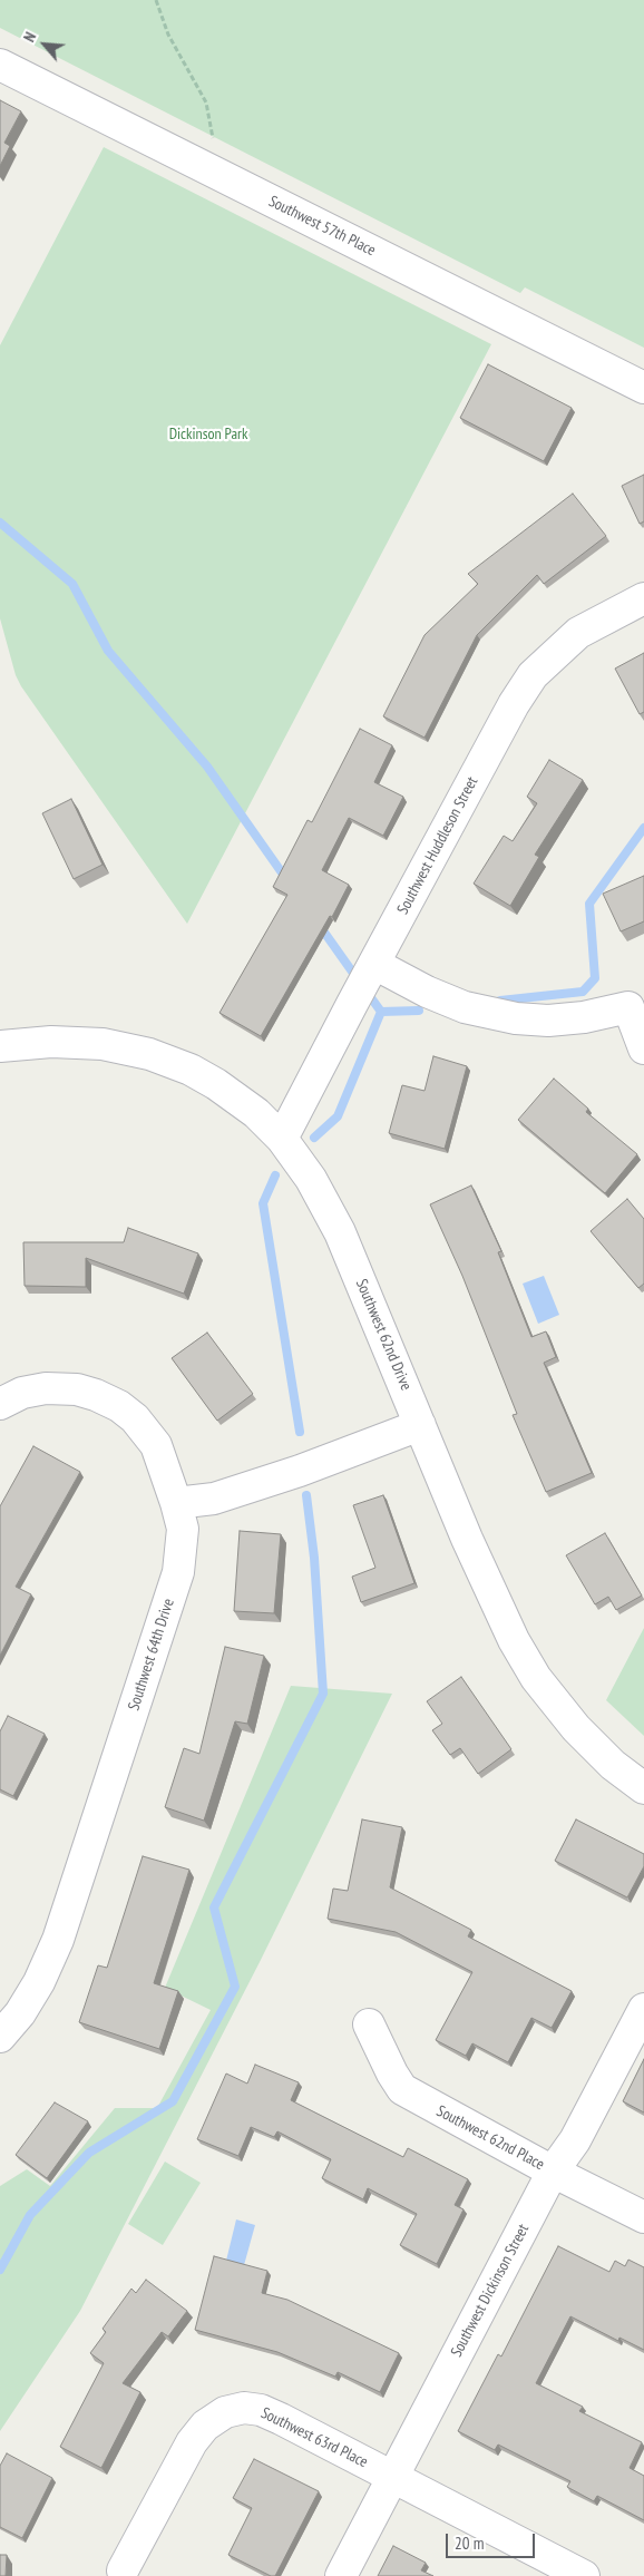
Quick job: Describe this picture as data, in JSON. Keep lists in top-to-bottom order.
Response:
{
  "streets": {
    "street": [
      "Southwest 57th Place",
      "Southwest Huddleson Street",
      "Southwest 62nd Drive",
      "Southwest 64th Drive",
      "Southwest 62nd Place",
      "Southwest Dickinson Street",
      "Southwest 63rd Place"
    ]
  },
  "crossings": [
    ["Southwest Huddleson Street", "Southwest 62nd Drive"],
    ["Southwest 62nd Place", "Southwest Dickinson Street"],
    ["Southwest Dickinson Street", "Southwest 63rd Place"]
  ],
  "parks": ["Dickinson Park"],
  "scale_bar": "20 m",
  "north": "top left"
}
